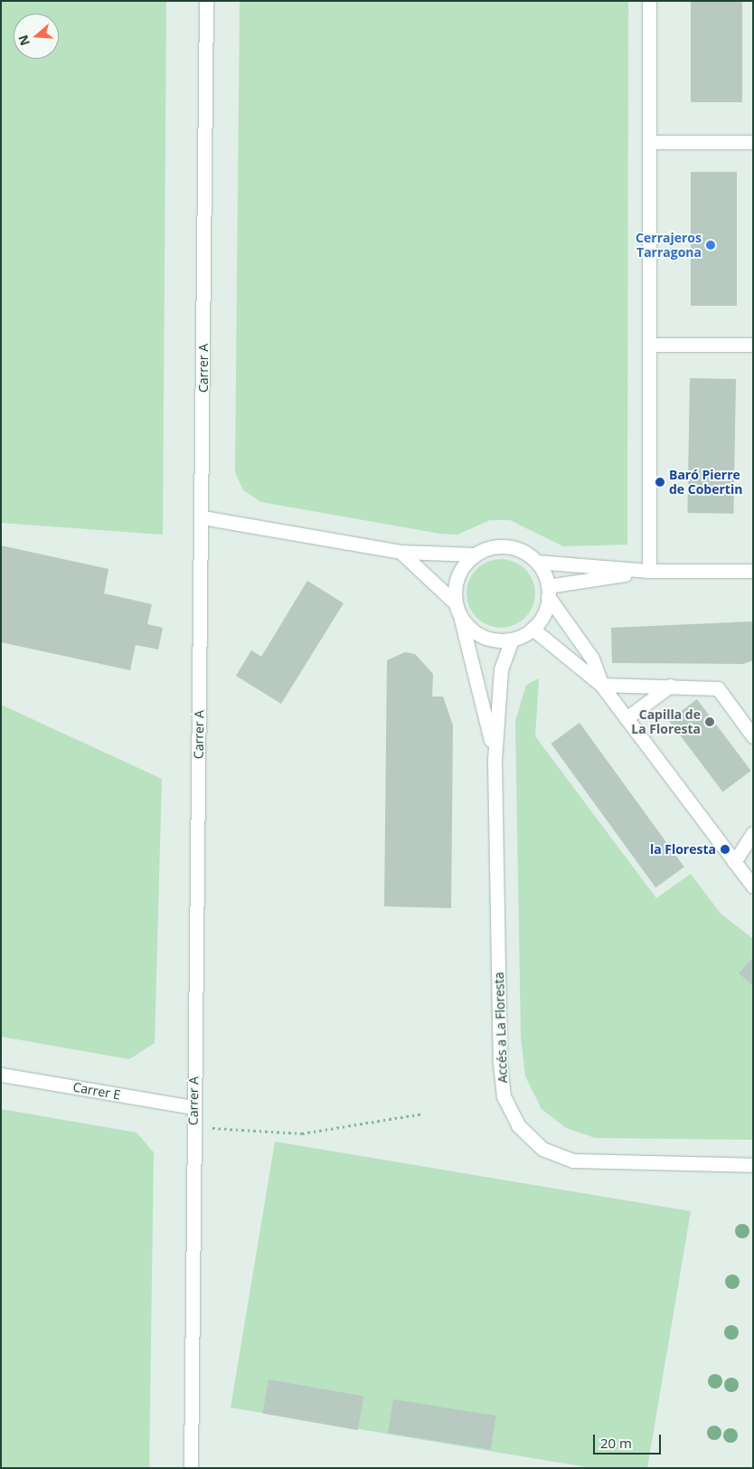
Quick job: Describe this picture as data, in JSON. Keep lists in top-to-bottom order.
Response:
{
  "streets": {
    "street": ["Carrer A", "Accés a La Floresta", "Carrer E"]
  },
  "crossings": [
    ["Carrer A", "Carrer E"]
  ],
  "places": [
    "Cerrajeros Tarragona",
    "Baró Pierre de Cobertin",
    "Capilla de La Floresta",
    "la Floresta"
  ],
  "scale_bar": "20 m",
  "north": "left"
}
